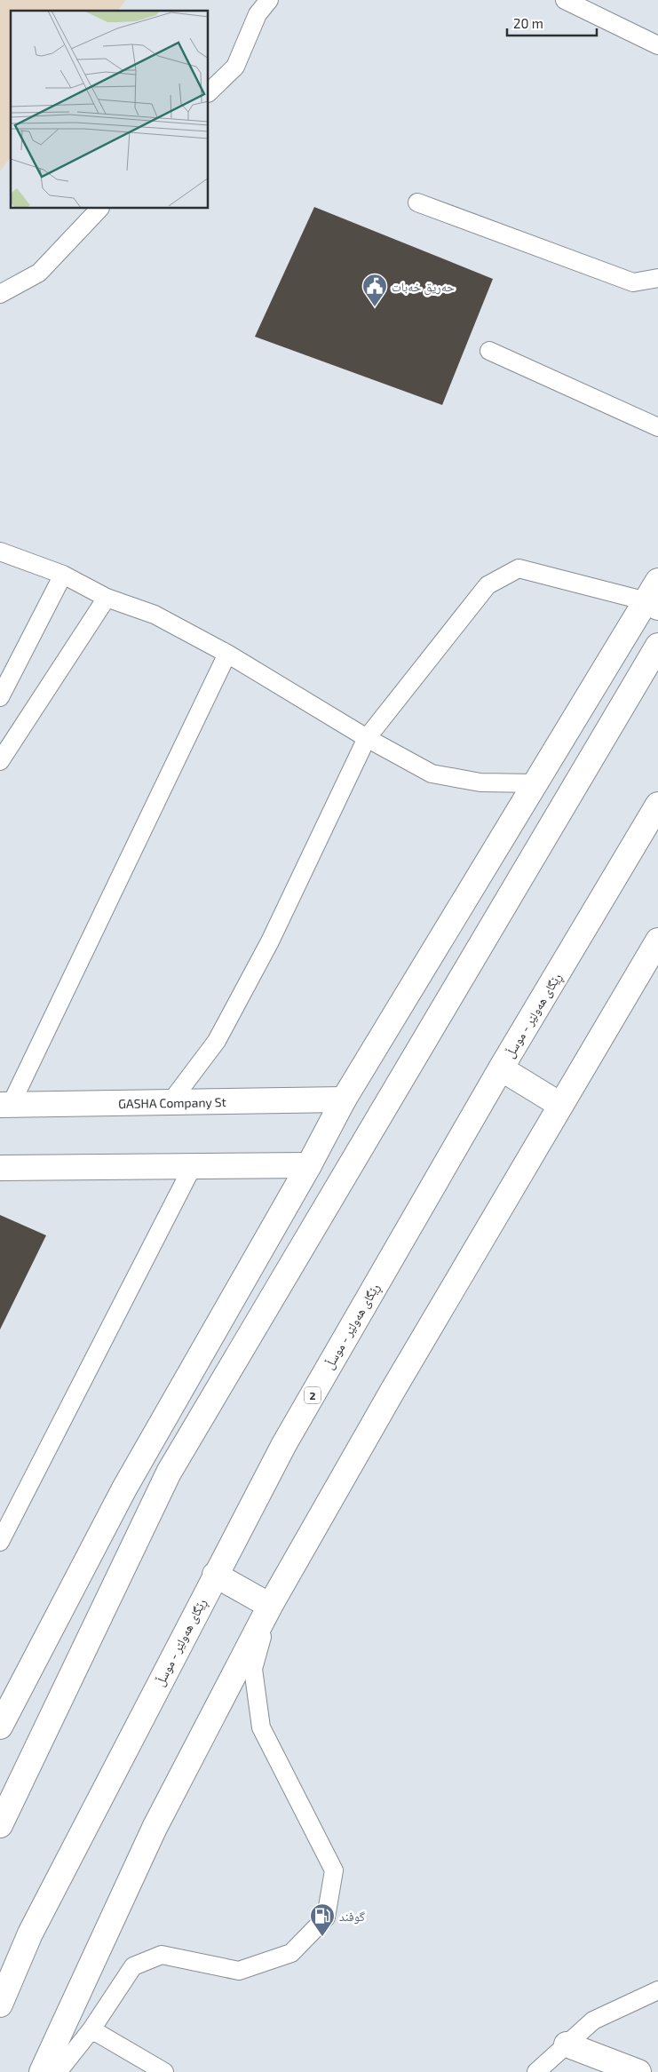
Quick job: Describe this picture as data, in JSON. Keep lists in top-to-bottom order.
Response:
{
  "streets": {
    "main road": ["ڕێگای هەولێر - موسڵ", "GASHA Company St", "2"]
  },
  "places": {
    "public building": ["حەریق خەبات"],
    "fuel station": ["گوفند"]
  },
  "scale_bar": "20 m"
}
